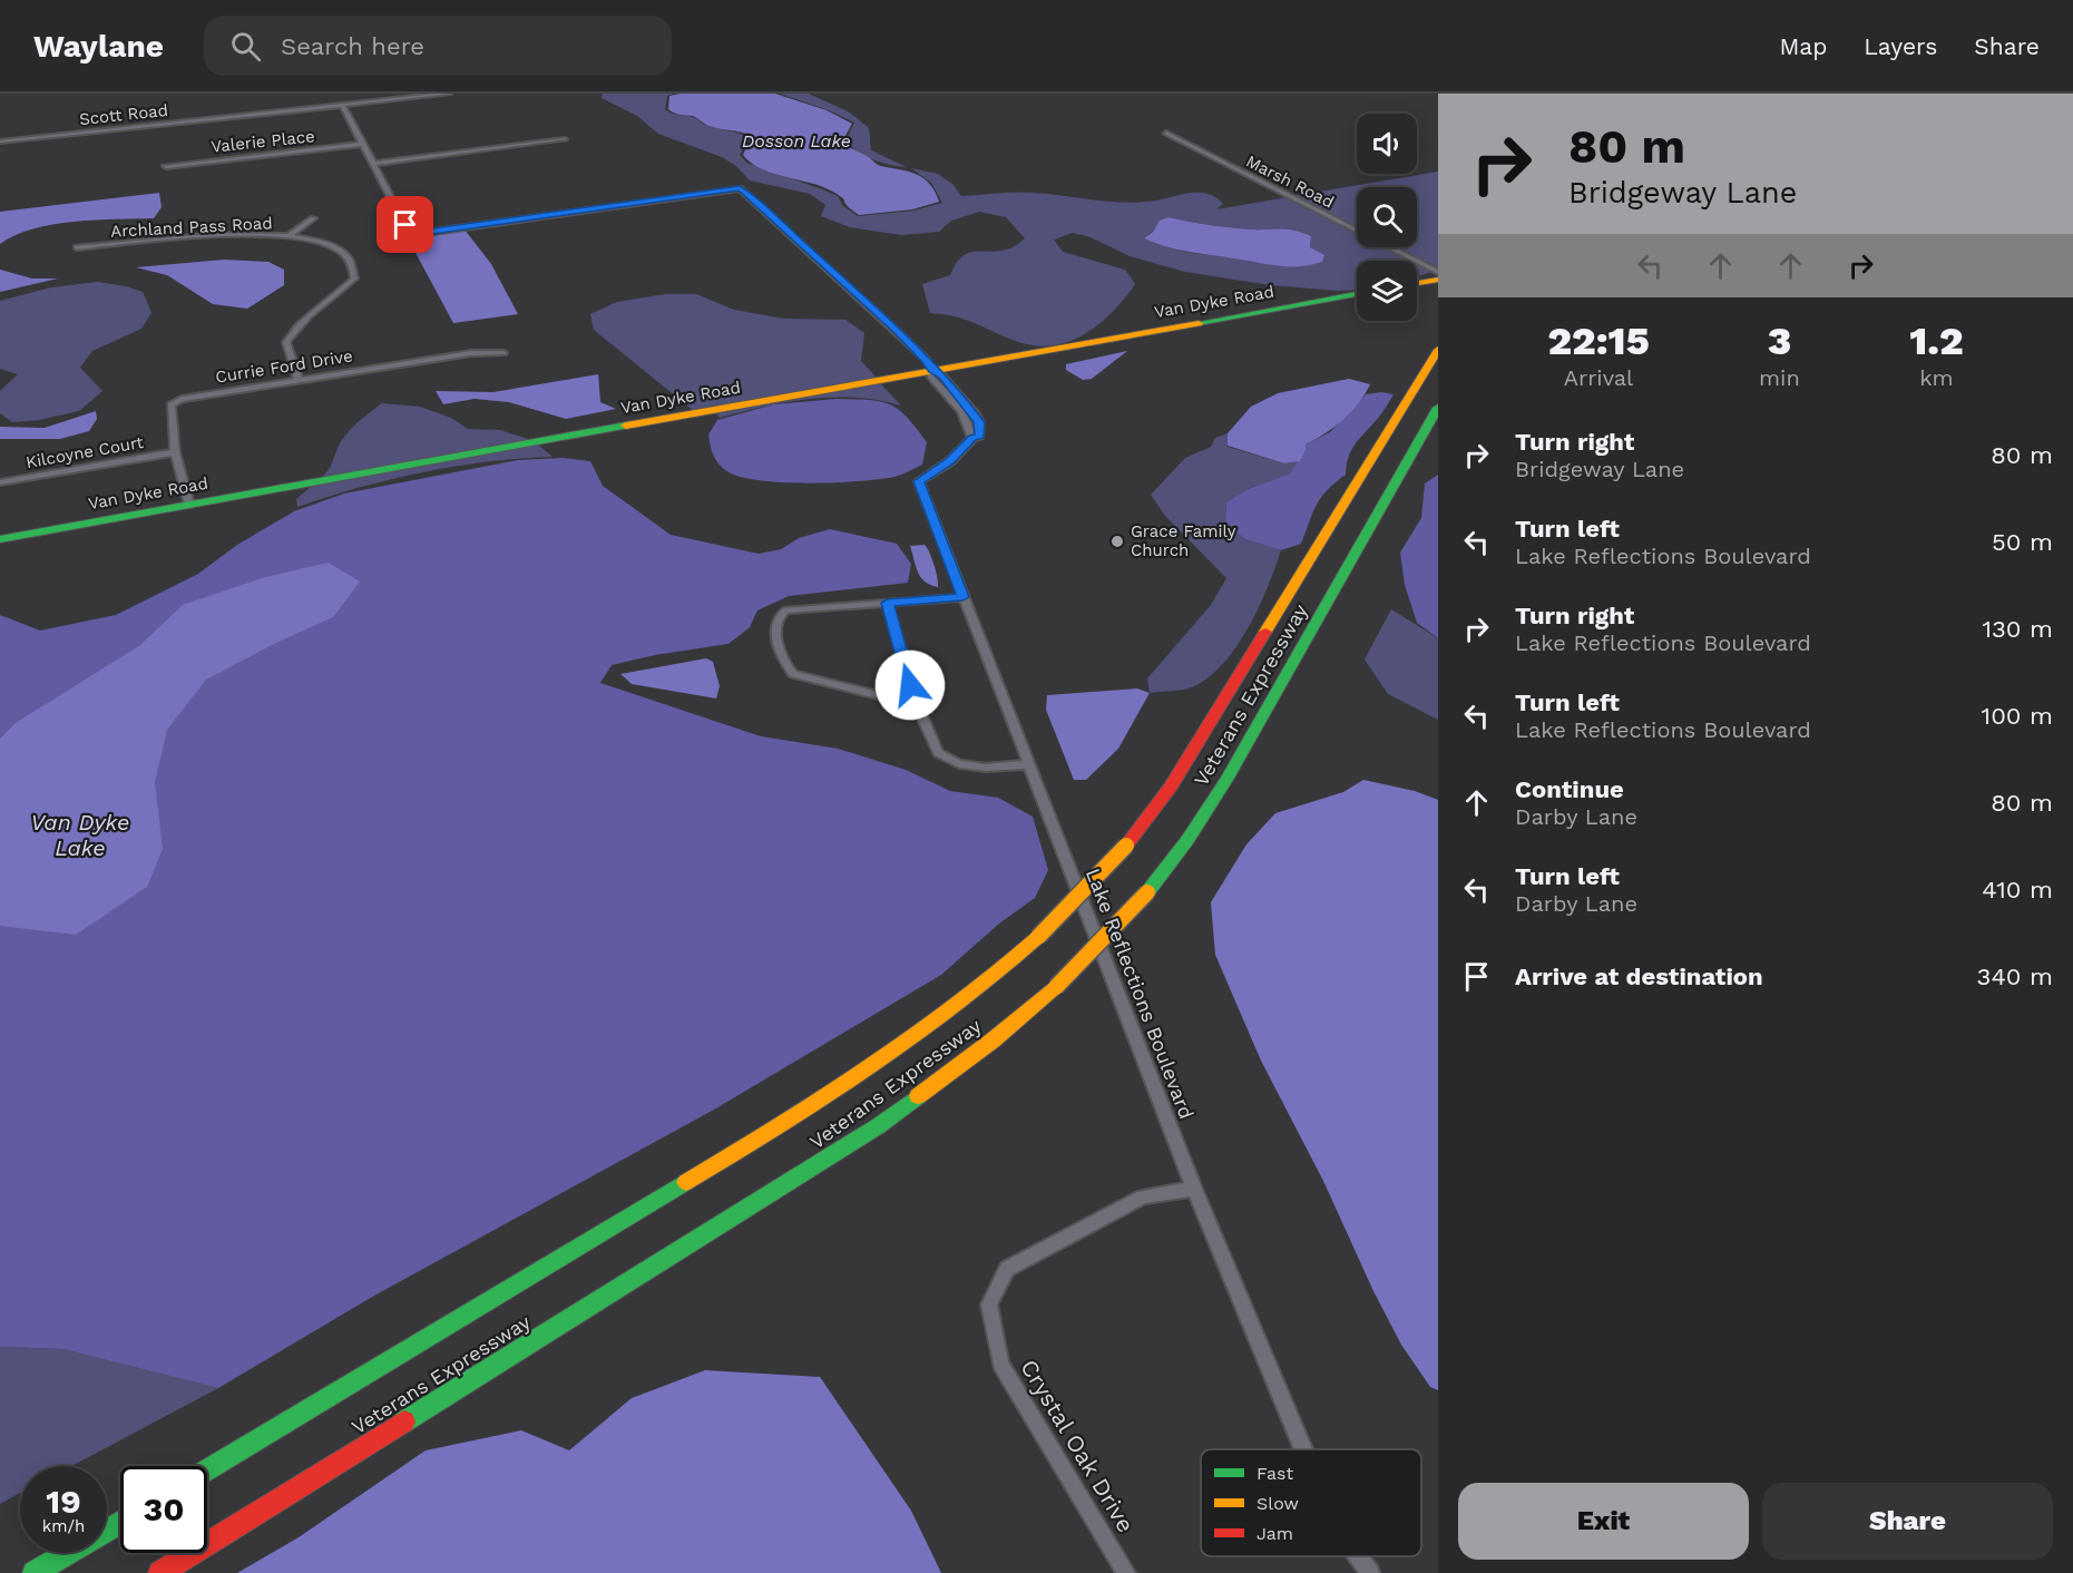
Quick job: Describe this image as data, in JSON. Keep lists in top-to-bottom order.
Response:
{
  "streets": {
    "main road": ["Van Dyke Road", "Veterans Expressway"],
    "street": [
      "Scott Road",
      "Valerie Place",
      "Marsh Road",
      "Archland Pass Road",
      "Currie Ford Drive",
      "Kilcoyne Court",
      "Lake Reflections Boulevard",
      "Crystal Oak Drive"
    ]
  },
  "crossings": [
    ["Archland Pass Road", "Currie Ford Drive"],
    ["Van Dyke Road", "Currie Ford Drive"],
    ["Van Dyke Road", "Lake Reflections Boulevard"],
    ["Currie Ford Drive", "Kilcoyne Court"],
    ["Lake Reflections Boulevard", "Crystal Oak Drive"]
  ],
  "water": ["Dosson Lake", "Van Dyke Lake"],
  "places": ["Grace Family Church"],
  "legend": ["Fast", "Slow", "Jam"],
  "page": {
    "header": "Waylane",
    "search": "Search here",
    "nav": ["Map", "Layers", "Share"],
    "turn": ["80 m", "Bridgeway Lane"],
    "eta": [
      "22:15",
      "Arrival",
      "3",
      "min",
      "1.2",
      "km"
    ],
    "list": [
      {
        "name": "Turn right",
        "note": "Bridgeway Lane",
        "value": "80 m"
      },
      {
        "name": "Turn left",
        "note": "Lake Reflections Boulevard",
        "value": "50 m"
      },
      {
        "name": "Turn right",
        "note": "Lake Reflections Boulevard",
        "value": "130 m"
      },
      {
        "name": "Turn left",
        "note": "Lake Reflections Boulevard",
        "value": "100 m"
      },
      {
        "name": "Continue",
        "note": "Darby Lane",
        "value": "80 m"
      },
      {
        "name": "Turn left",
        "note": "Darby Lane",
        "value": "410 m"
      },
      {
        "name": "Arrive at destination",
        "value": "340 m"
      }
    ],
    "speed": "19 km/h",
    "limit": "30",
    "buttons": ["Exit", "Share"]
  }
}
